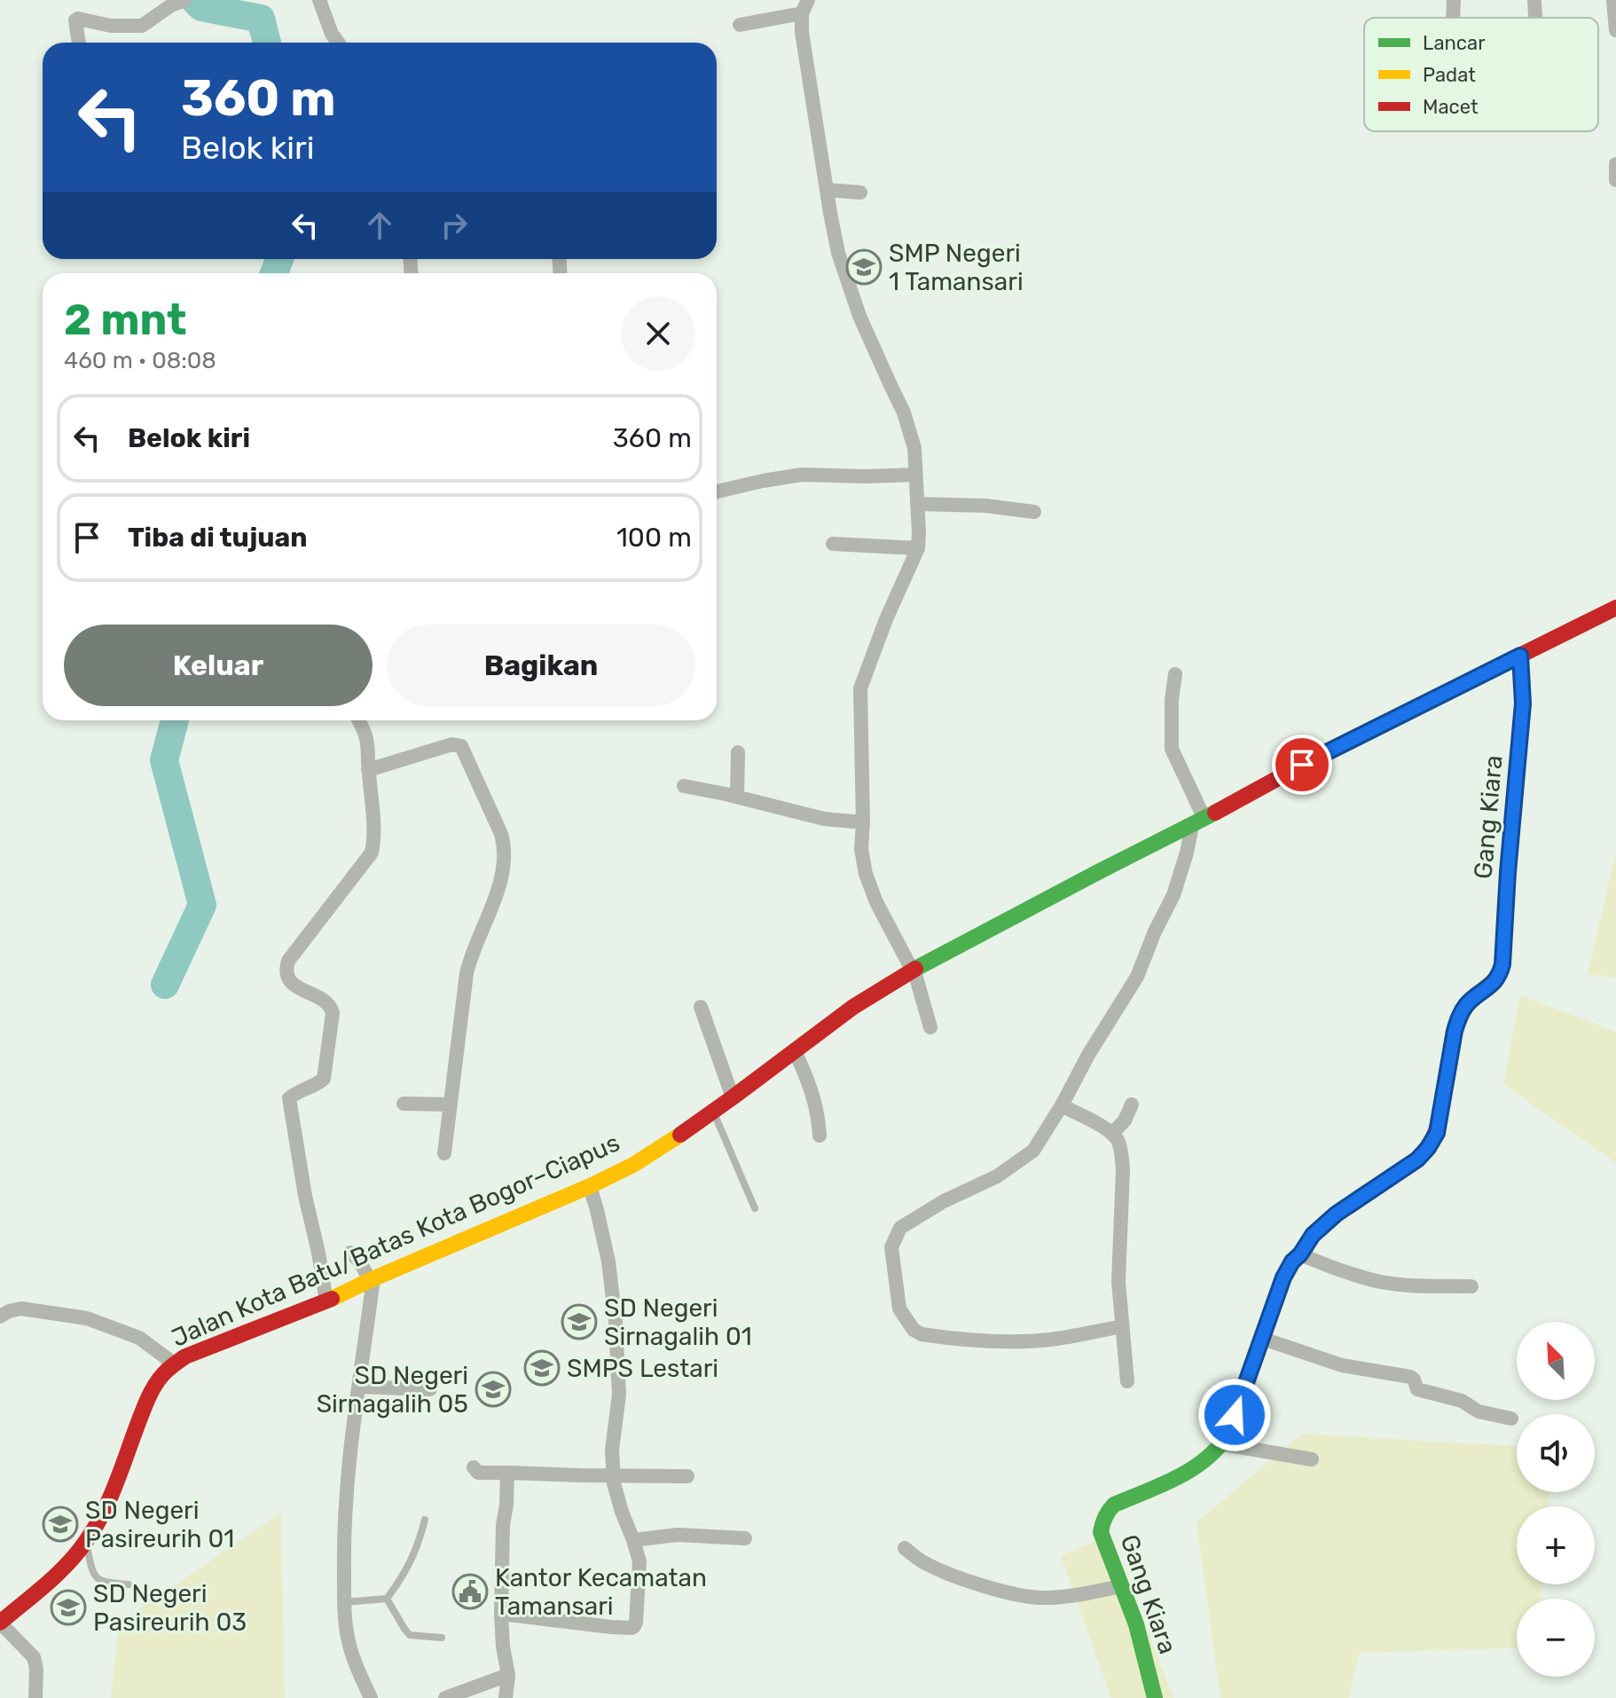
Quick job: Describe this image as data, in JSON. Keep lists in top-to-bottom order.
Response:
{
  "streets": {
    "main road": ["Gang Kiara", "Jalan Kota Batu/Batas Kota Bogor–Ciapus"]
  },
  "crossings": [
    ["Gang Kiara", "Jalan Kota Batu/Batas Kota Bogor–Ciapus"]
  ],
  "places": {
    "school or university": [
      "SMP Negeri 1 Tamansari",
      "SD Negeri Sirnagalih 01",
      "SMPS Lestari",
      "SD Negeri Sirnagalih 05",
      "SD Negeri Pasireurih 01",
      "SD Negeri Pasireurih 03"
    ],
    "public building": ["Kantor Kecamatan Tamansari"]
  },
  "legend": ["Lancar", "Padat", "Macet"],
  "north": "top left",
  "page": {
    "turn": ["360 m", "Belok kiri"],
    "heading": ["2 mnt", "460 m · 08:08"],
    "list": [
      {
        "name": "Belok kiri",
        "value": "360 m"
      },
      {
        "name": "Tiba di tujuan",
        "value": "100 m"
      }
    ],
    "buttons": ["Keluar", "Bagikan"],
    "map_buttons": ["+", "−"]
  }
}
